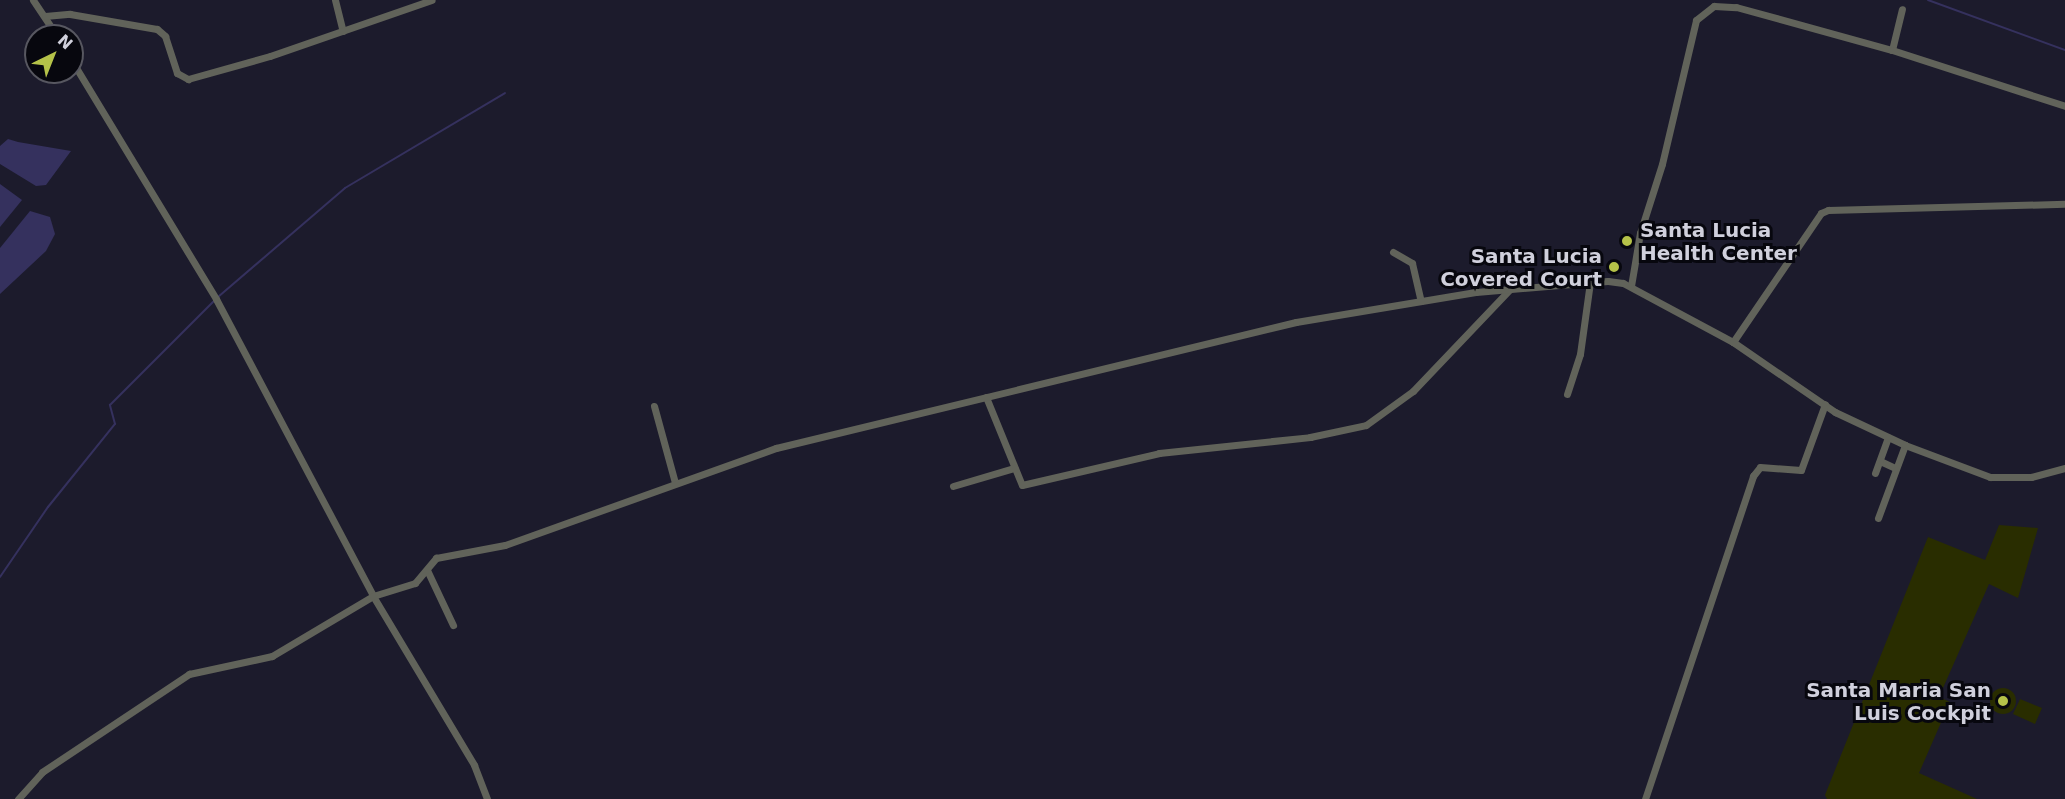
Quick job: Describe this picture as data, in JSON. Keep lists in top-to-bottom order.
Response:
{
  "places": ["Santa Lucia Health Center", "Santa Lucia Covered Court", "Santa Maria San Luis Cockpit"],
  "north": "top right"
}
